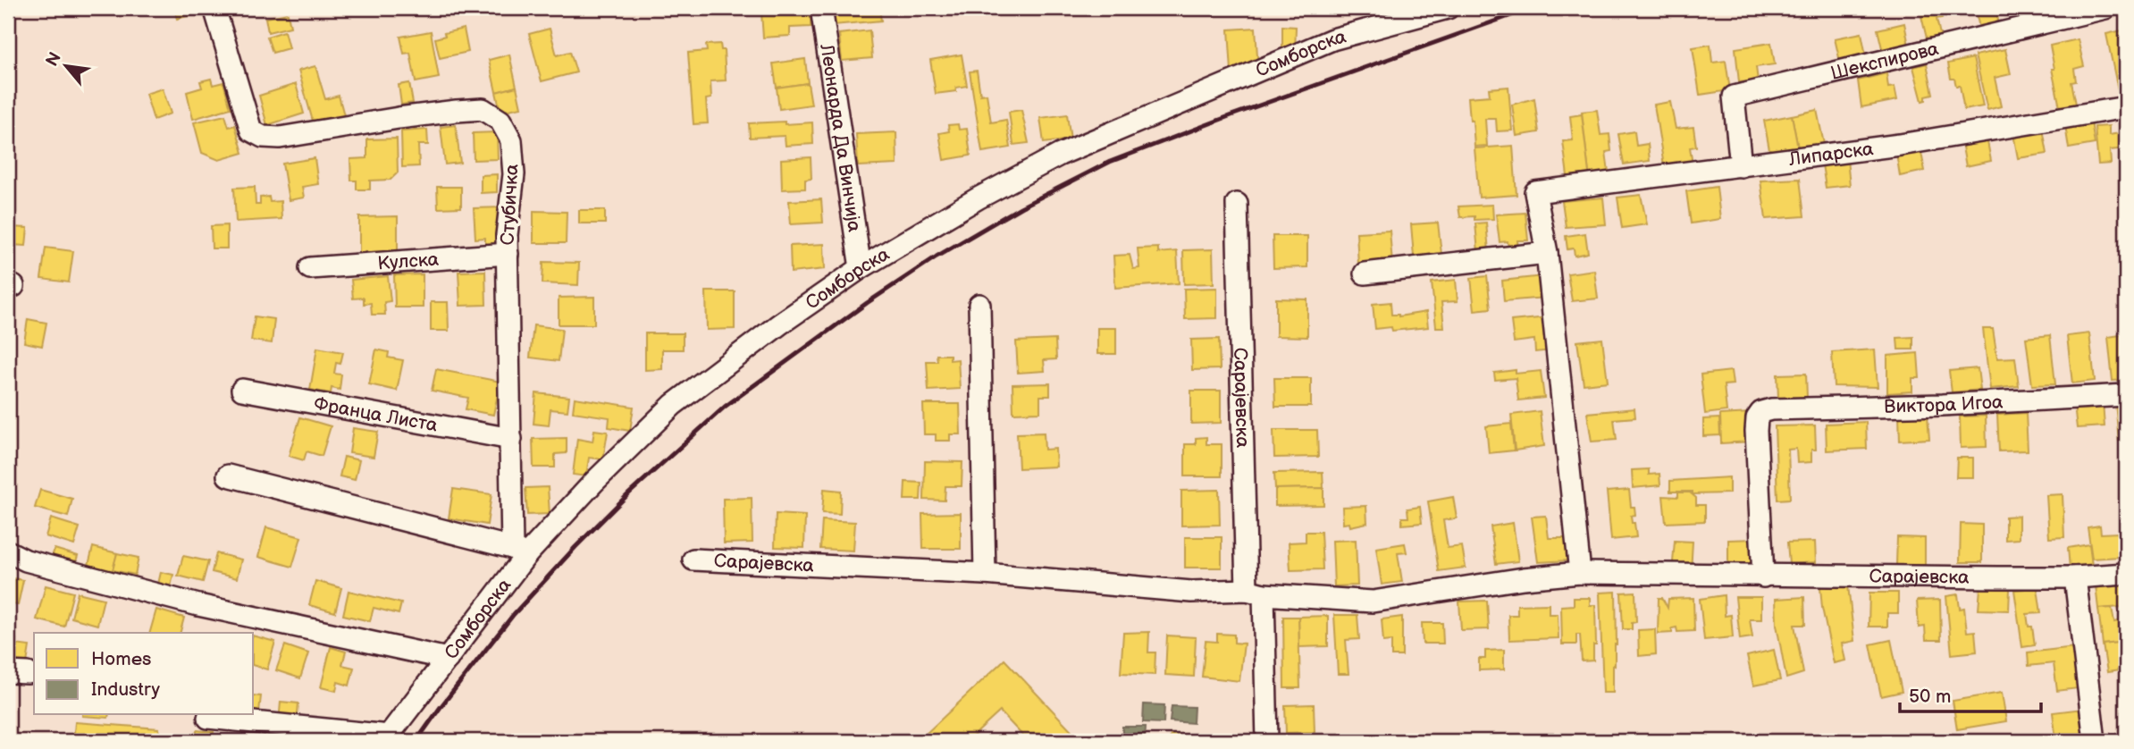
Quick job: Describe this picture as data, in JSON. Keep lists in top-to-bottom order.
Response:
{
  "streets": {
    "street": [
      "Сомборска",
      "Шекспирова",
      "Леонарда Да Винчија",
      "Липарска",
      "Стубичка",
      "Кулска",
      "Сарајевска",
      "Виктора Игоа",
      "Франца Листа"
    ]
  },
  "crossings": [
    ["Сомборска", "Леонарда Да Винчија"],
    ["Сомборска", "Стубичка"],
    ["Шекспирова", "Липарска"],
    ["Стубичка", "Кулска"],
    ["Стубичка", "Франца Листа"],
    ["Сарајевска", "Виктора Игоа"]
  ],
  "legend": ["Homes", "Industry"],
  "scale_bar": "50 m",
  "north": "top left"
}
